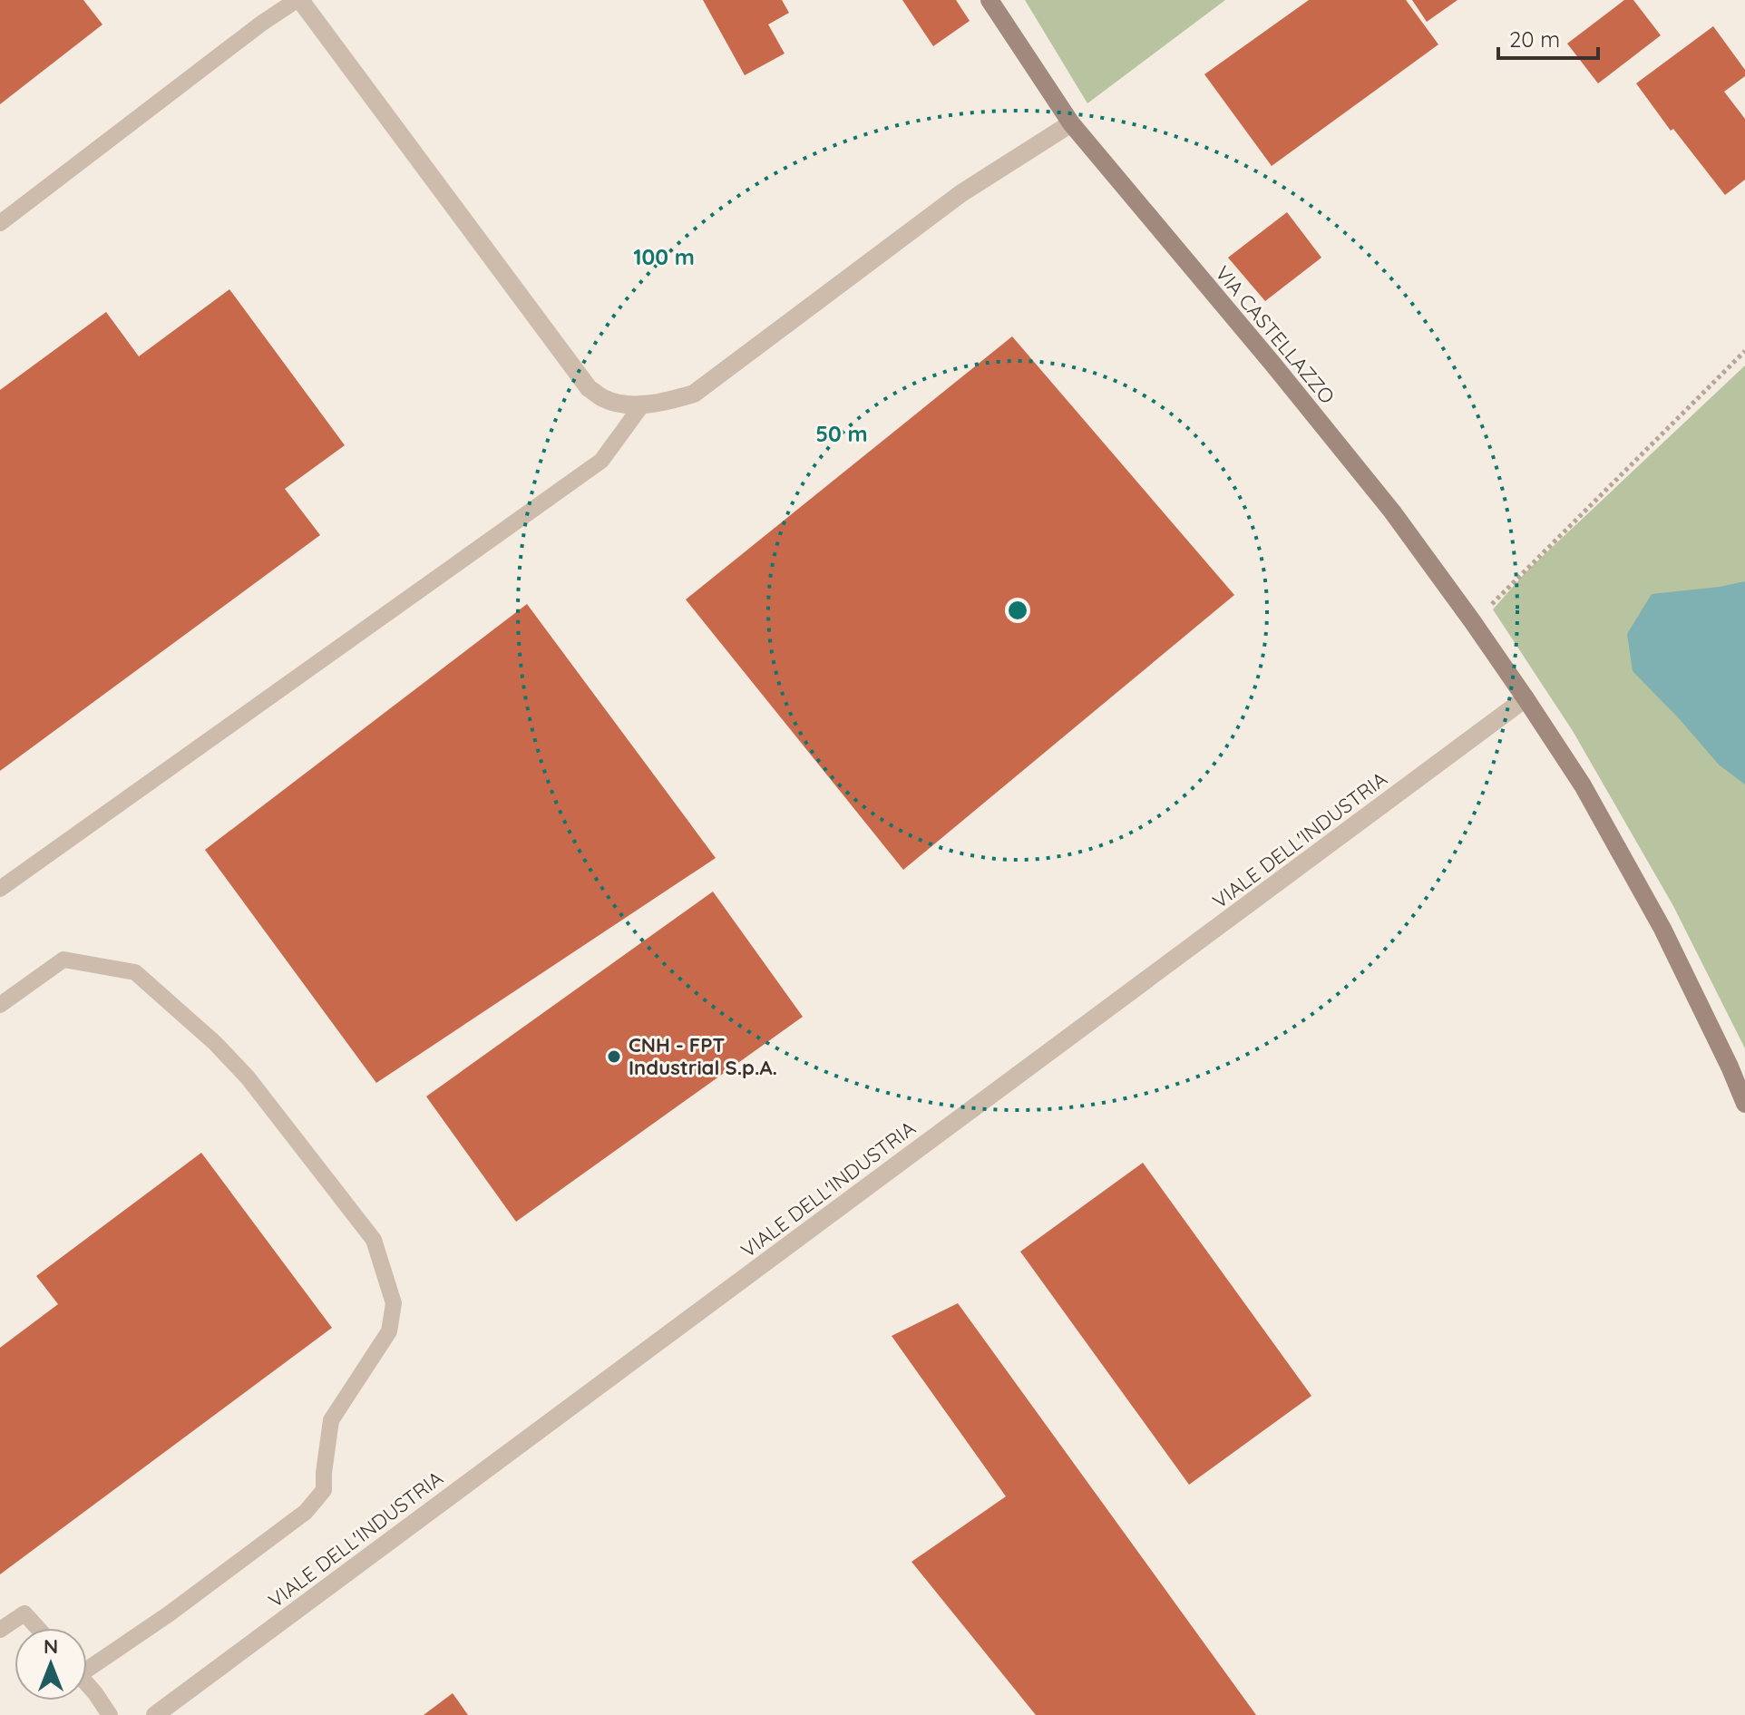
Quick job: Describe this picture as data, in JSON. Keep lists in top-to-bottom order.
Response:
{
  "streets": {
    "street": ["VIA CASTELLAZZO", "VIALE DELL'INDUSTRIA"]
  },
  "crossings": [
    ["VIA CASTELLAZZO", "VIALE DELL'INDUSTRIA"]
  ],
  "places": ["CNH - FPT Industrial S.p.A."],
  "scale_bar": "20 m",
  "north": "top",
  "rings": ["100 m", "50 m"]
}
